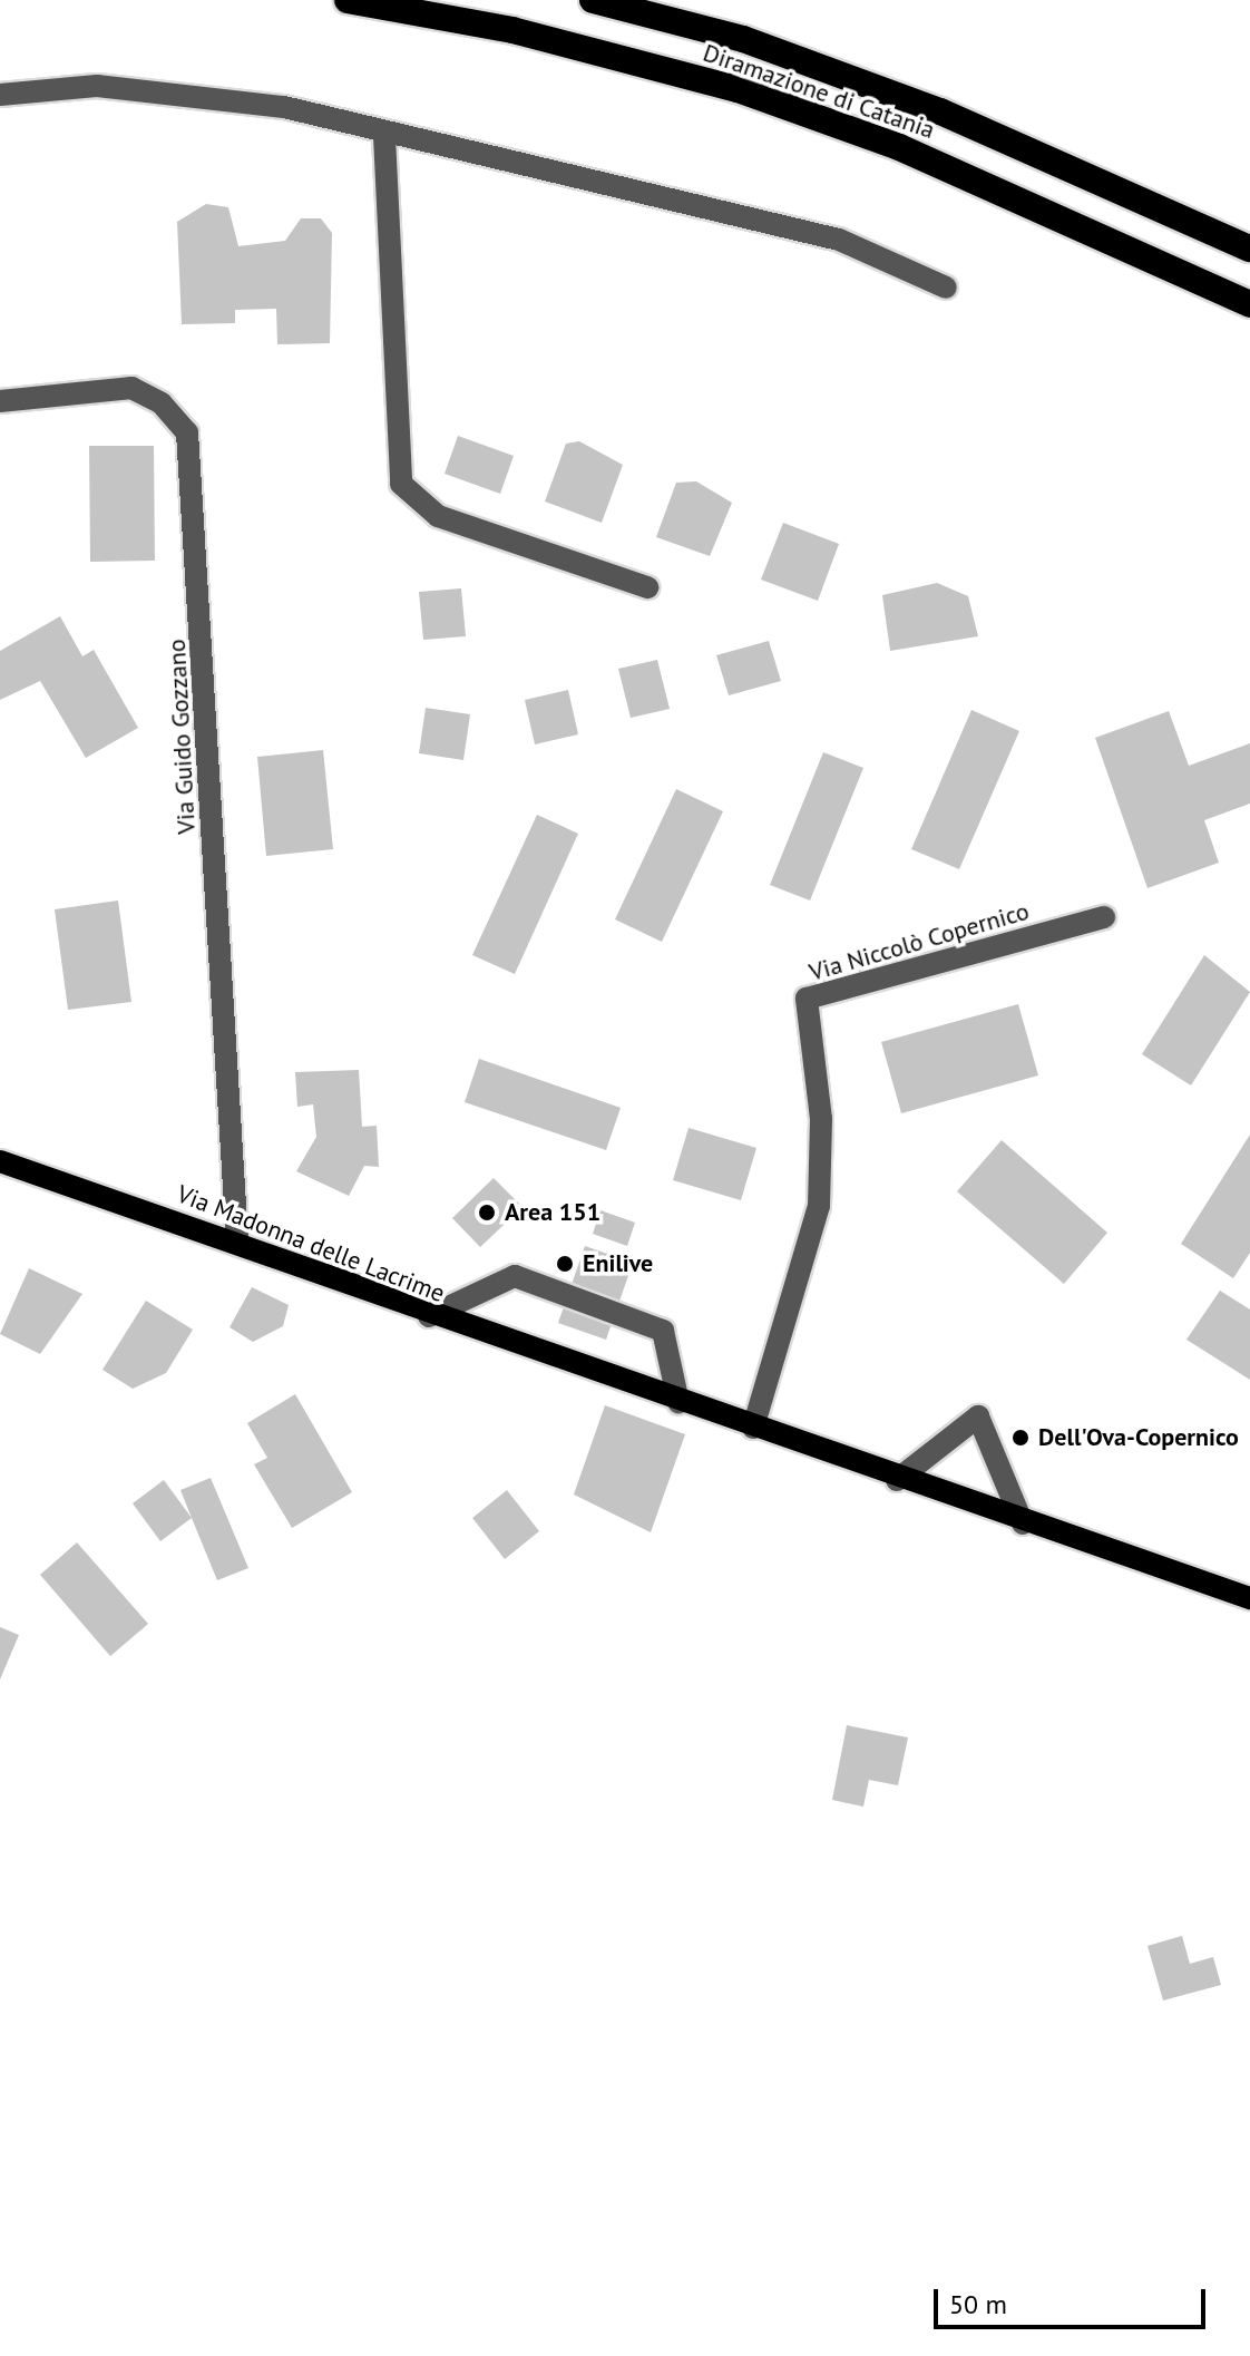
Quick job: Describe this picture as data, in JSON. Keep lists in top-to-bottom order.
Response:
{
  "streets": {
    "highway": ["Diramazione di Catania"],
    "main road": ["Via Madonna delle Lacrime"],
    "street": ["Via Guido Gozzano", "Via Niccolò Copernico"]
  },
  "crossings": [
    ["Via Guido Gozzano", "Via Madonna delle Lacrime"],
    ["Via Niccolò Copernico", "Via Madonna delle Lacrime"]
  ],
  "places": ["Area 151", "Enilive", "Dell'Ova-Copernico"],
  "scale_bar": "50 m"
}
